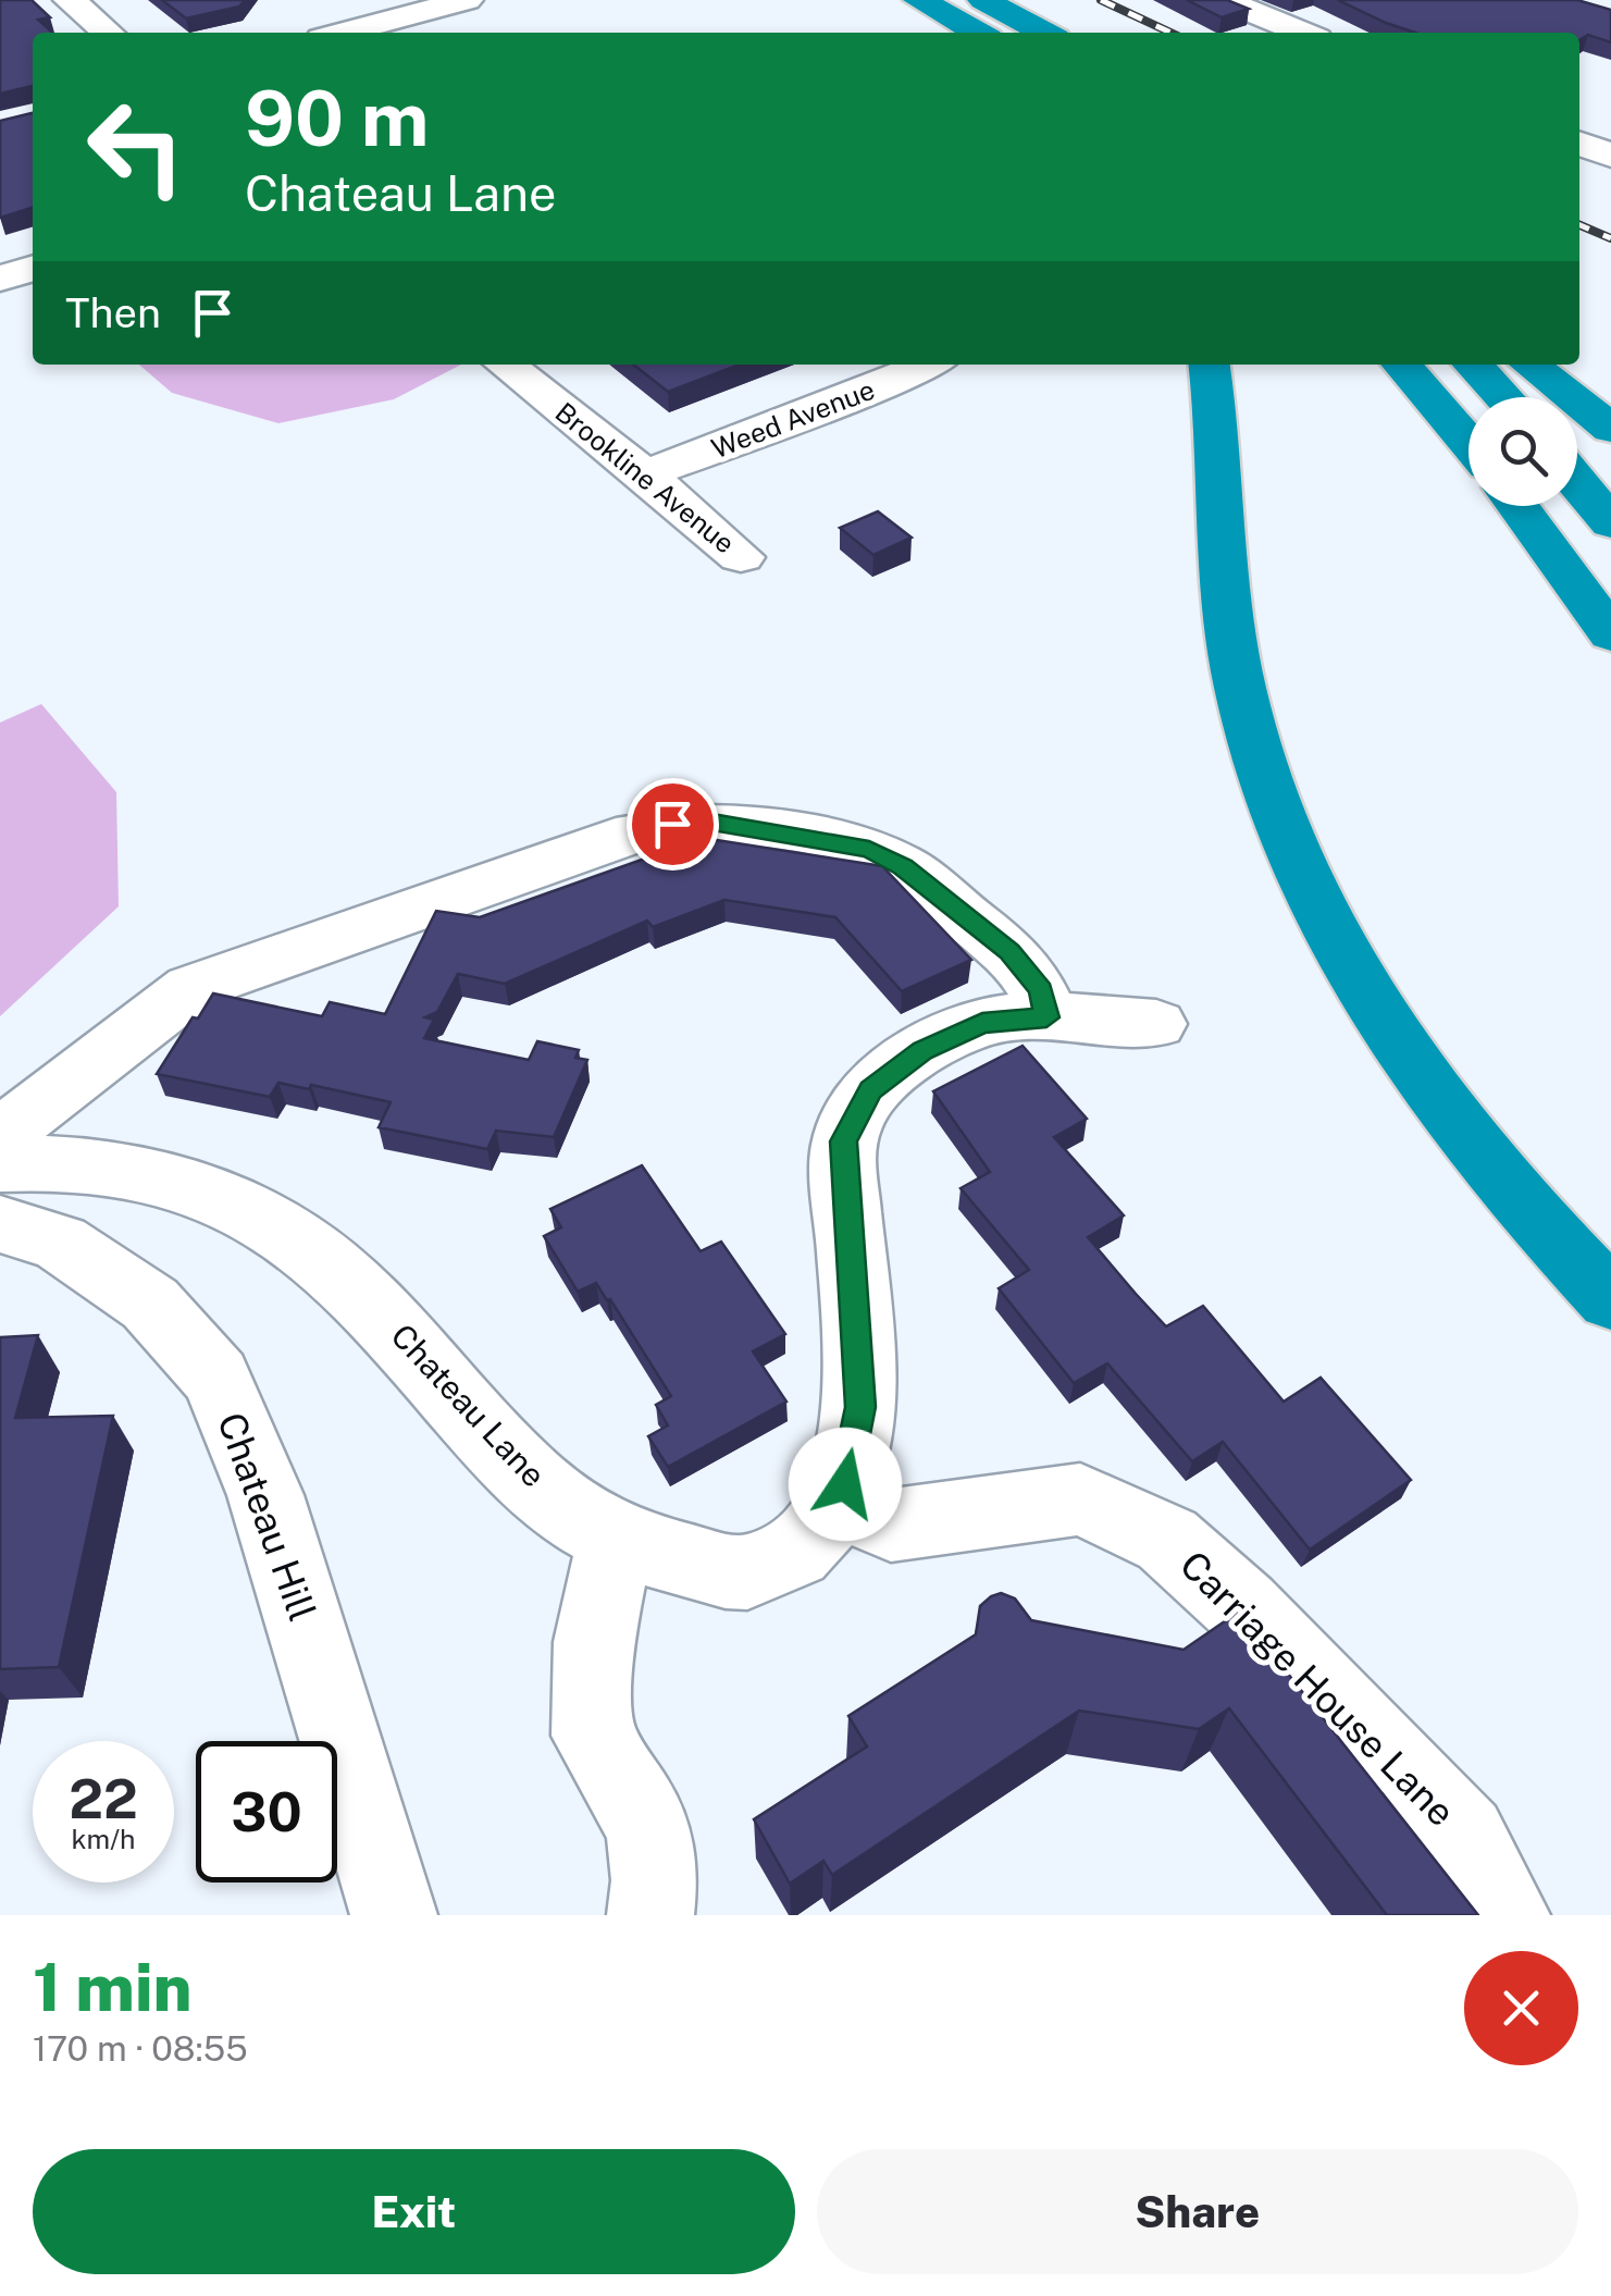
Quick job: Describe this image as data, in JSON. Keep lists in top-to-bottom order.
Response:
{
  "streets": {
    "street": [
      "Weed Avenue",
      "Brookline Avenue",
      "Chateau Lane",
      "Chateau Hill",
      "Carriage House Lane"
    ]
  },
  "crossings": [
    ["Weed Avenue", "Brookline Avenue"],
    ["Chateau Lane", "Carriage House Lane"]
  ],
  "page": {
    "turn": ["90 m", "Chateau Lane"],
    "then": "Then",
    "speed": "22 km/h",
    "limit": "30",
    "heading": ["1 min", "170 m · 08:55"],
    "buttons": ["Exit", "Share"]
  }
}
